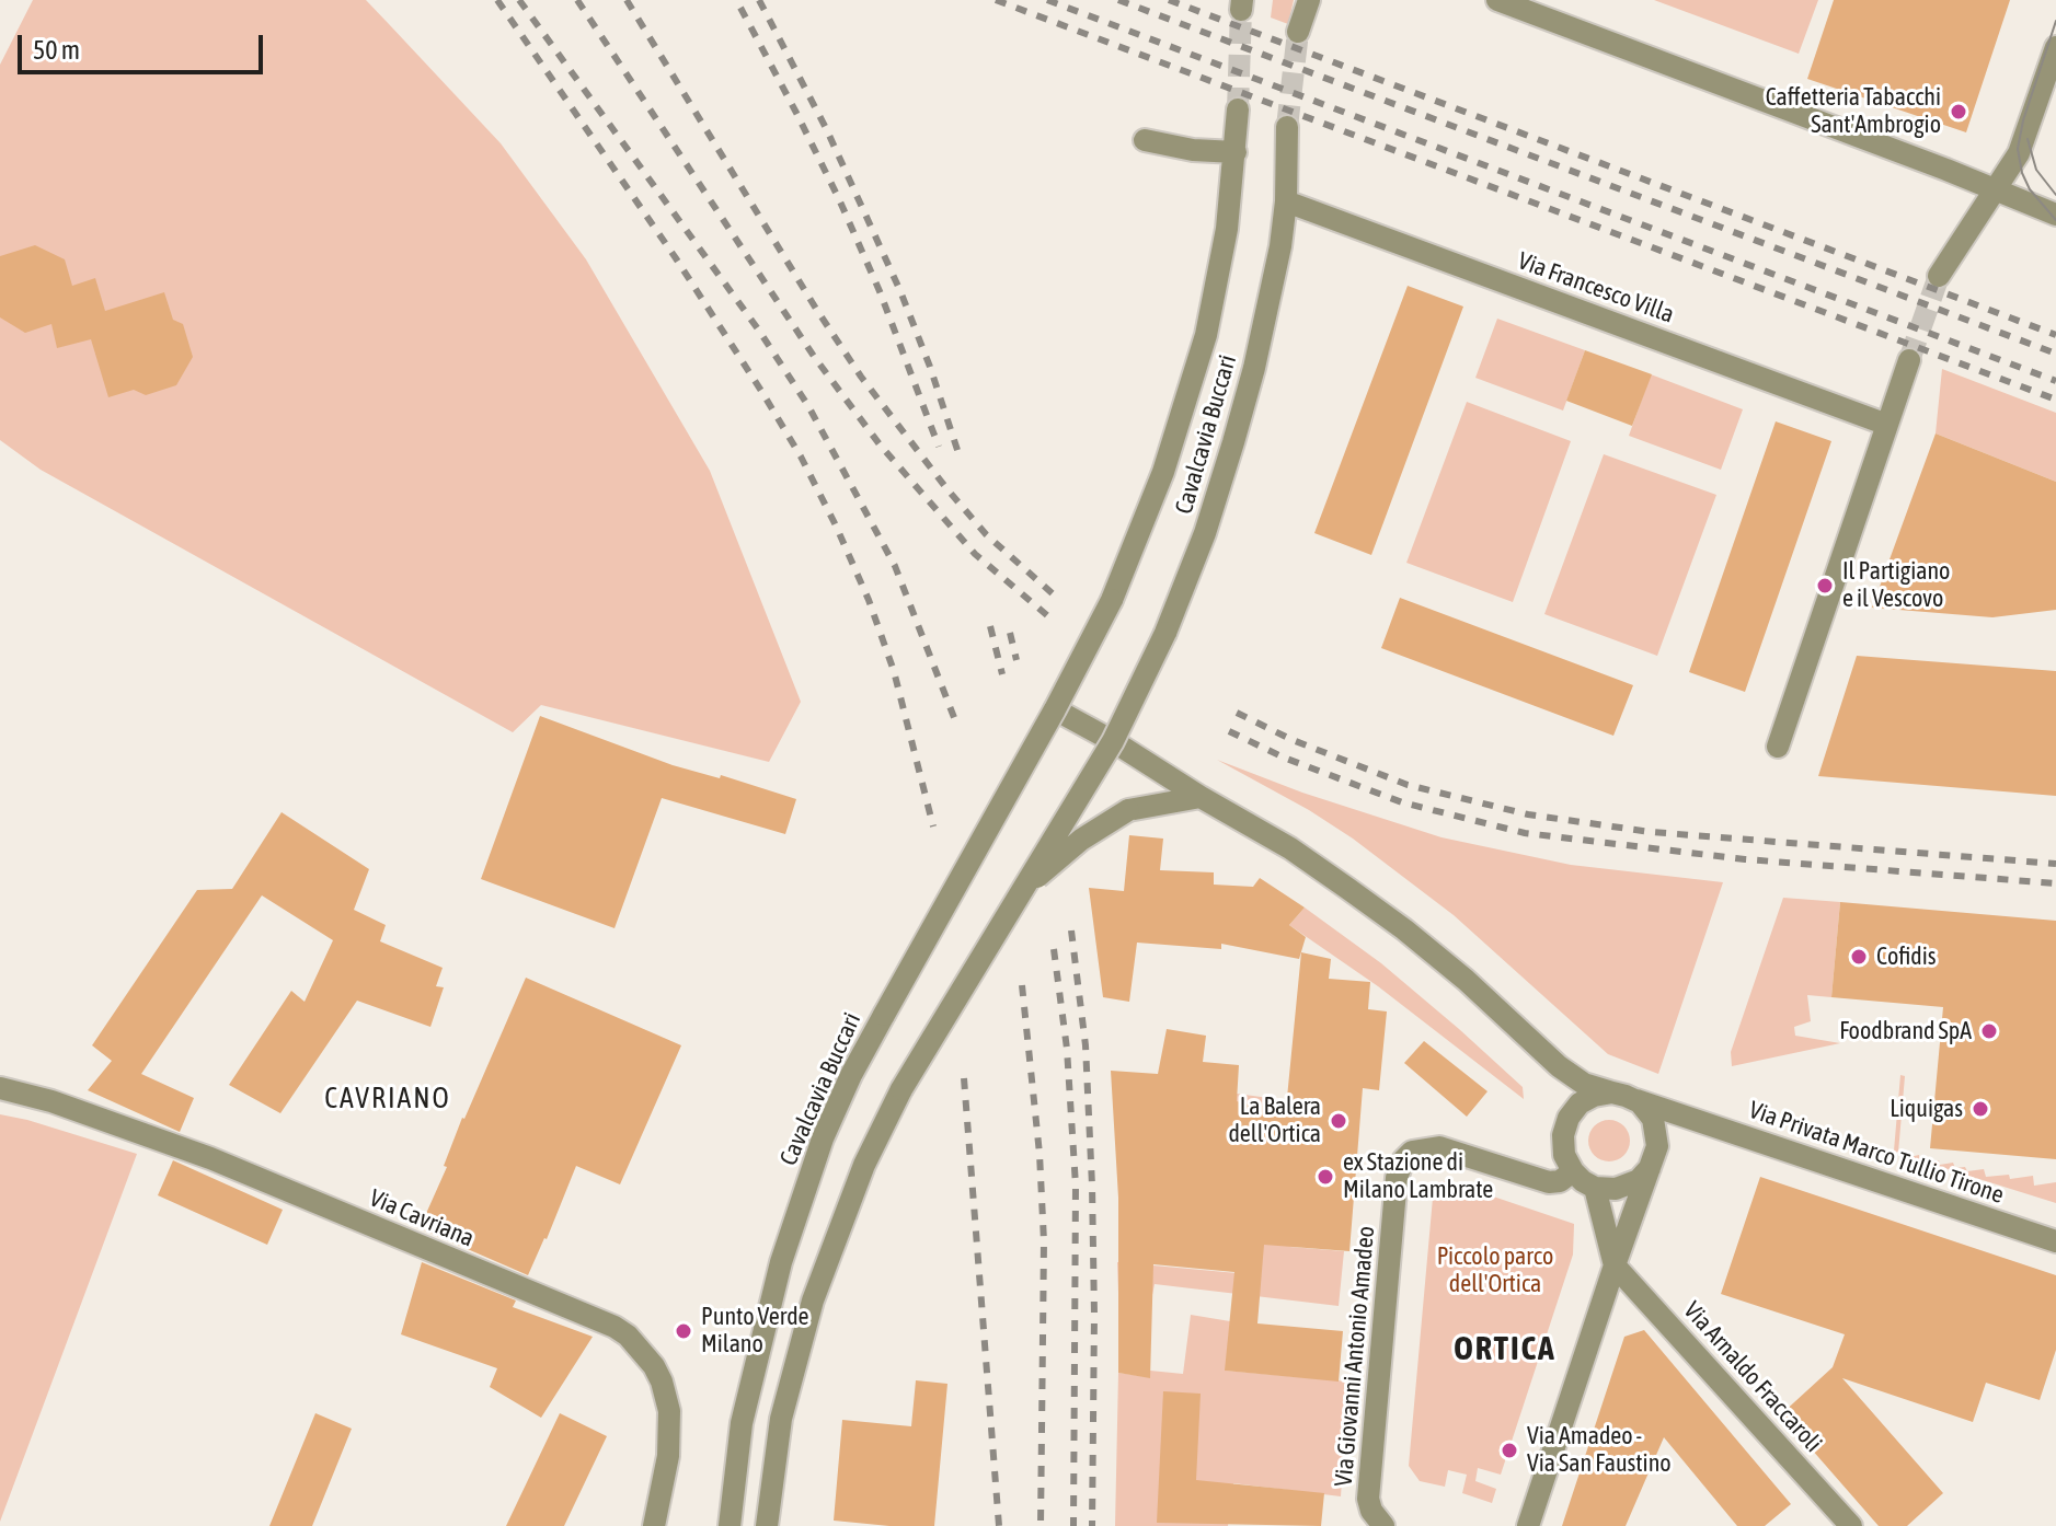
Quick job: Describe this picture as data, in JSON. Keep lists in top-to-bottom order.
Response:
{
  "streets": {
    "street": [
      "Via Francesco Villa",
      "Cavalcavia Buccari",
      "Via Privata Marco Tullio Tirone",
      "Via Cavriana",
      "Via Giovanni Antonio Amadeo",
      "Via Arnaldo Fraccaroli"
    ]
  },
  "crossings": [
    ["Via Francesco Villa", "Cavalcavia Buccari"],
    ["Via Privata Marco Tullio Tirone", "Via Giovanni Antonio Amadeo"]
  ],
  "districts": ["CAVRIANO", "ORTICA"],
  "parks": ["Piccolo parco dell'Ortica"],
  "places": [
    "Caffetteria Tabacchi Sant'Ambrogio",
    "Il Partigiano e il Vescovo",
    "Cofidis",
    "Foodbrand SpA",
    "Liquigas",
    "La Balera dell'Ortica",
    "ex Stazione di Milano Lambrate",
    "Punto Verde Milano",
    "Via Amadeo - Via San Faustino"
  ],
  "scale_bar": "50 m"
}
